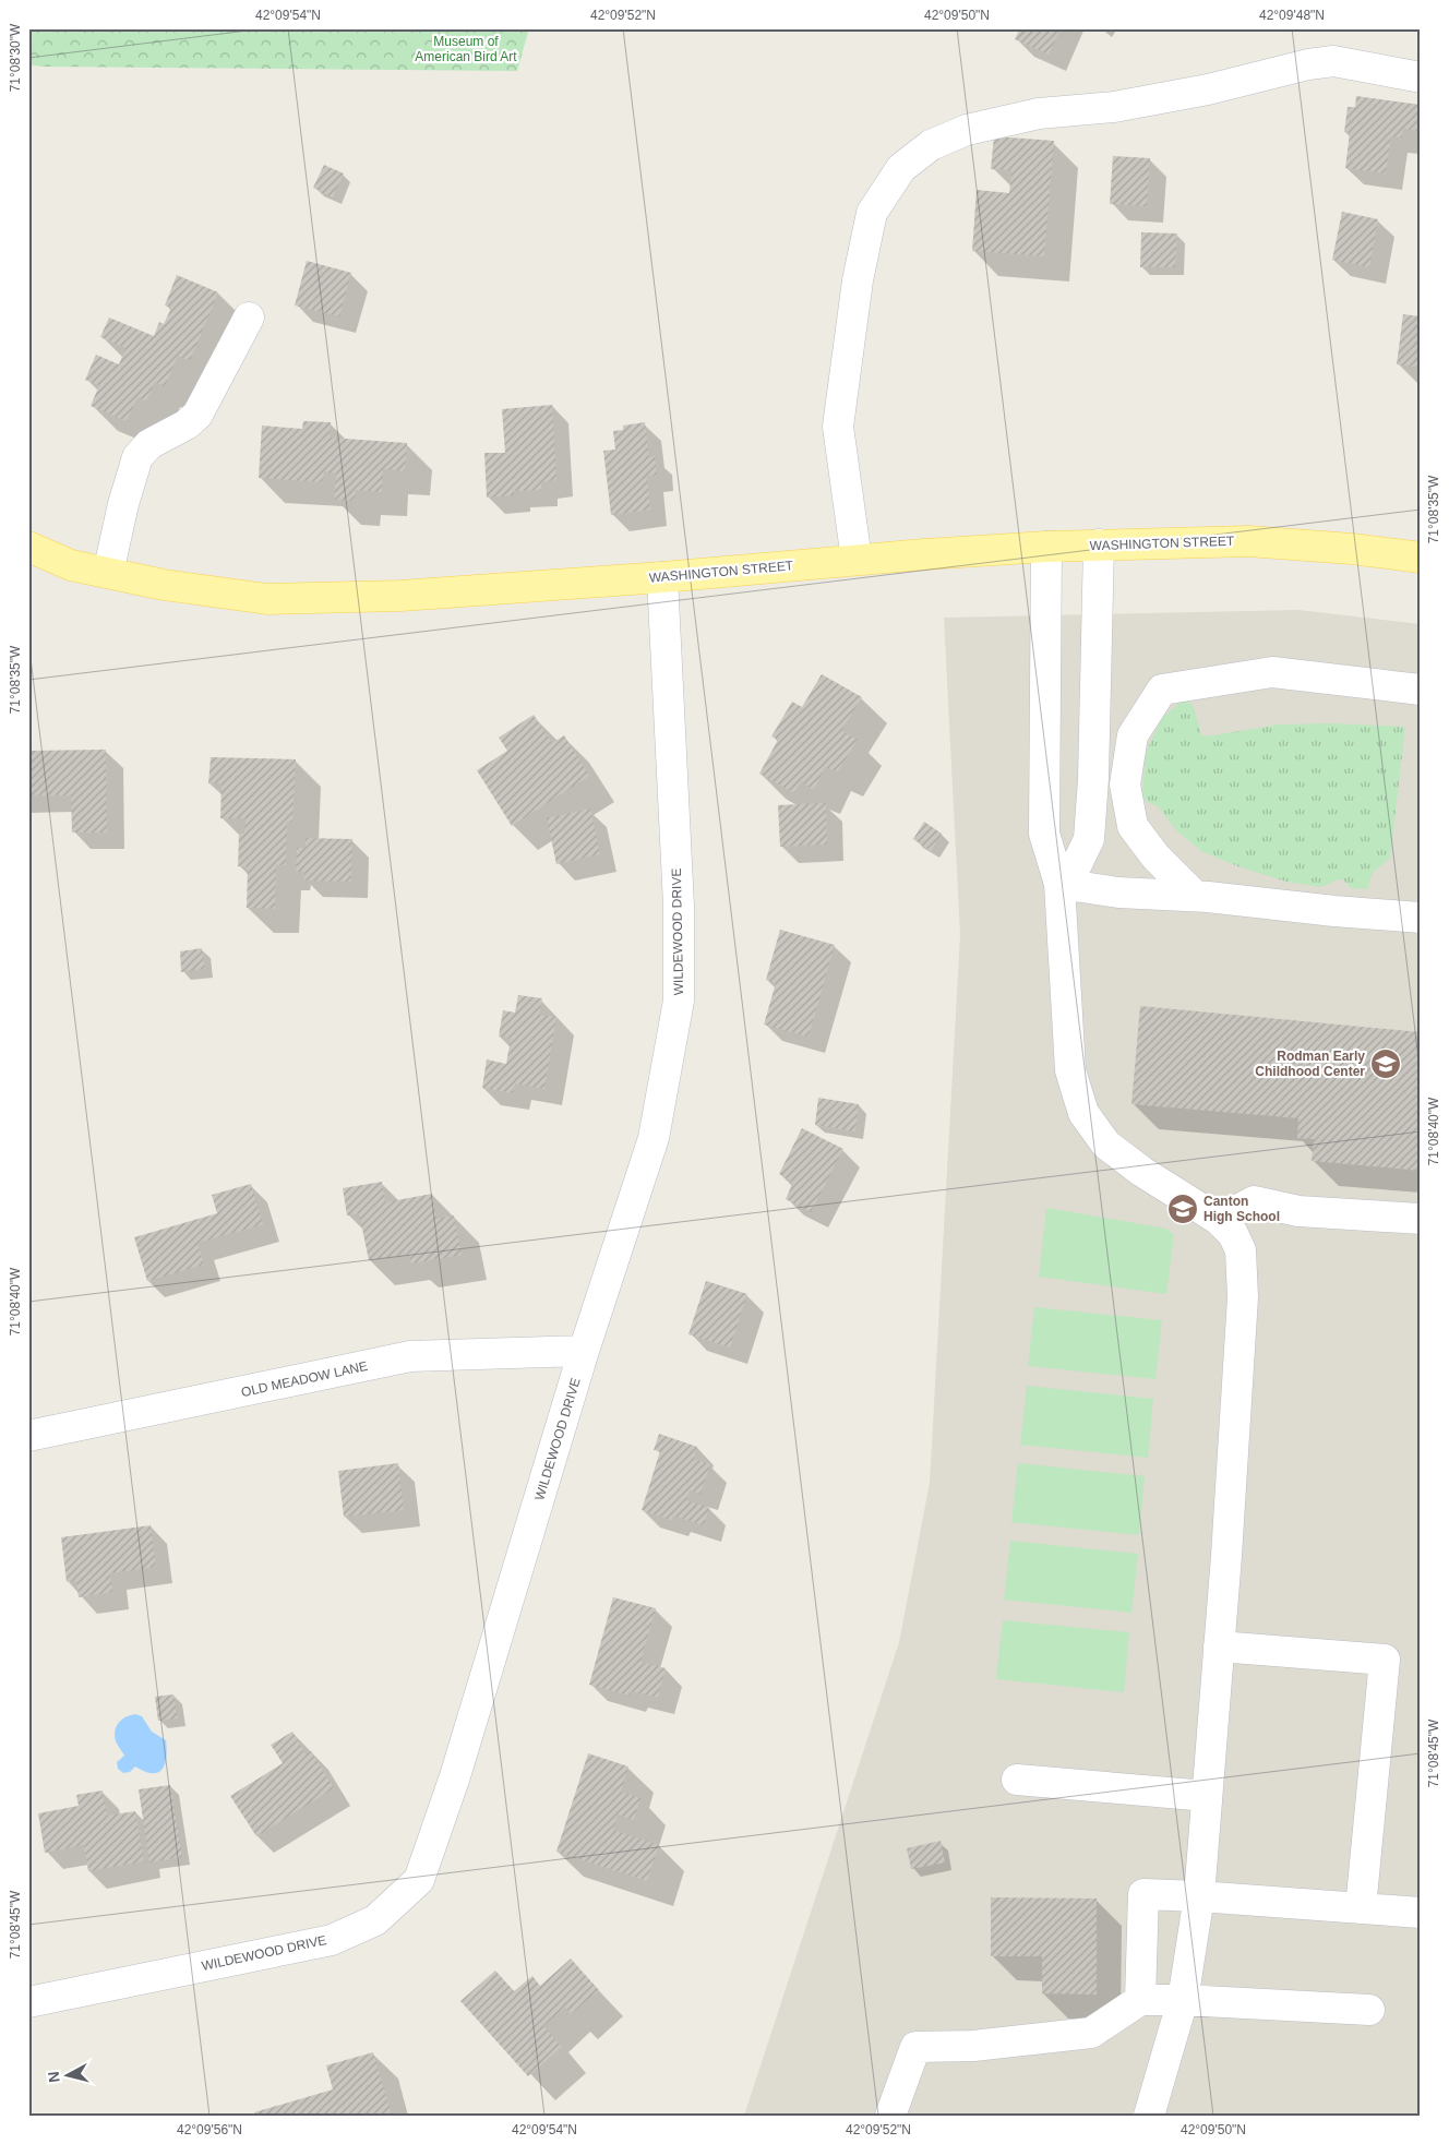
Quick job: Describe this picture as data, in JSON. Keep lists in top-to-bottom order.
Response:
{
  "streets": {
    "main road": ["WASHINGTON STREET"],
    "street": ["WILDEWOOD DRIVE", "OLD MEADOW LANE"]
  },
  "crossings": [
    ["WASHINGTON STREET", "WILDEWOOD DRIVE"],
    ["WILDEWOOD DRIVE", "OLD MEADOW LANE"]
  ],
  "parks": ["Museum of American Bird Art"],
  "places": {
    "school or university": ["Rodman Early Childhood Center", "Canton High School"]
  },
  "north": "left",
  "coordinates": [
    "42°09'54\"N",
    "42°09'52\"N",
    "42°09'50\"N",
    "42°09'48\"N",
    "71°08'30\"W",
    "71°08'35\"W",
    "71°08'40\"W",
    "71°08'45\"W",
    "42°09'56\"N"
  ]
}
